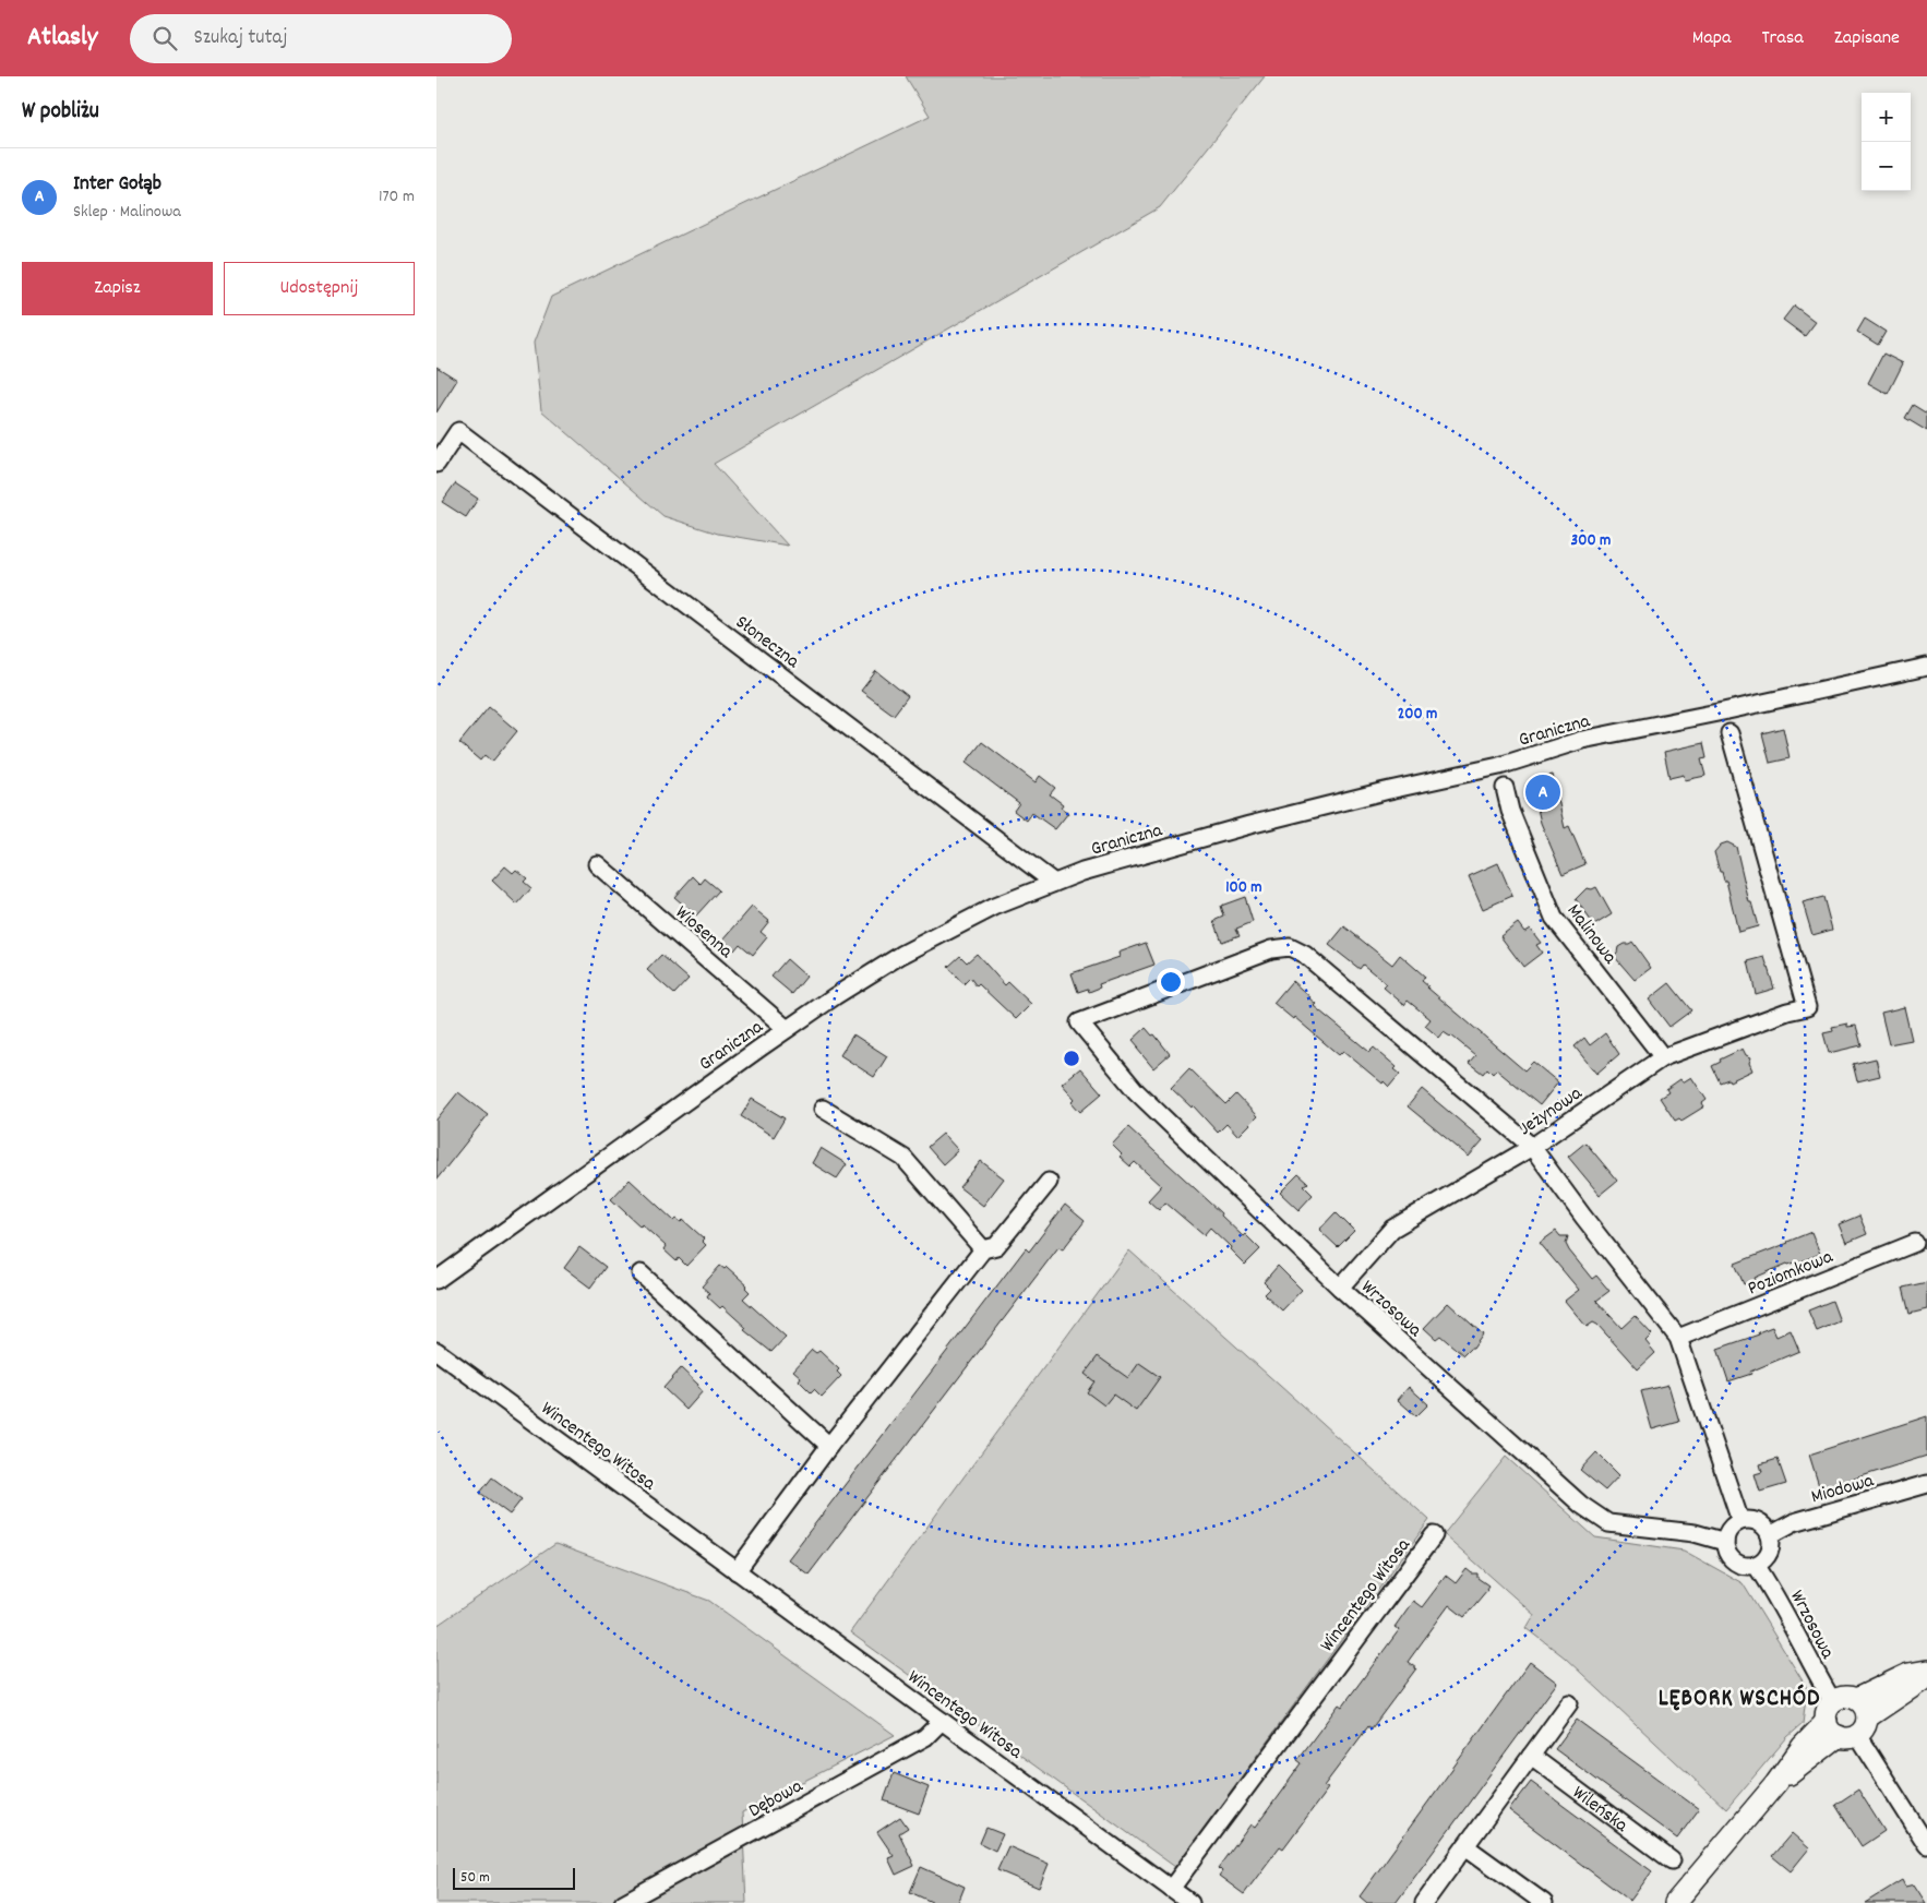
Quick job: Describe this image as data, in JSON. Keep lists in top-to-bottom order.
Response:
{
  "streets": {
    "street": [
      "Słoneczna",
      "Graniczna",
      "Wiosenna",
      "Malinowa",
      "Jeżynowa",
      "Poziomkowa",
      "Wrzosowa",
      "Wincentego Witosa",
      "Miodowa",
      "Dębowa",
      "Wileńska"
    ]
  },
  "crossings": [
    ["Słoneczna", "Graniczna"],
    ["Graniczna", "Wiosenna"],
    ["Malinowa", "Jeżynowa"],
    ["Jeżynowa", "Wrzosowa"],
    ["Wrzosowa", "Miodowa"],
    ["Wincentego Witosa", "Dębowa"]
  ],
  "districts": ["LĘBORK WSCHÓD"],
  "scale_bar": "50 m",
  "page": {
    "header": "Atlasly",
    "search": "Szukaj tutaj",
    "nav": ["Mapa", "Trasa", "Zapisane"],
    "heading": "W pobliżu",
    "map_buttons": ["+", "−"],
    "list": [
      {
        "mark": "A",
        "name": "Inter Gołąb",
        "note": "Sklep · Malinowa",
        "value": "170 m"
      }
    ],
    "buttons": ["Zapisz", "Udostępnij"],
    "pins": "A",
    "scale": "50 m"
  },
  "rings": ["300 m", "200 m", "100 m"]
}
